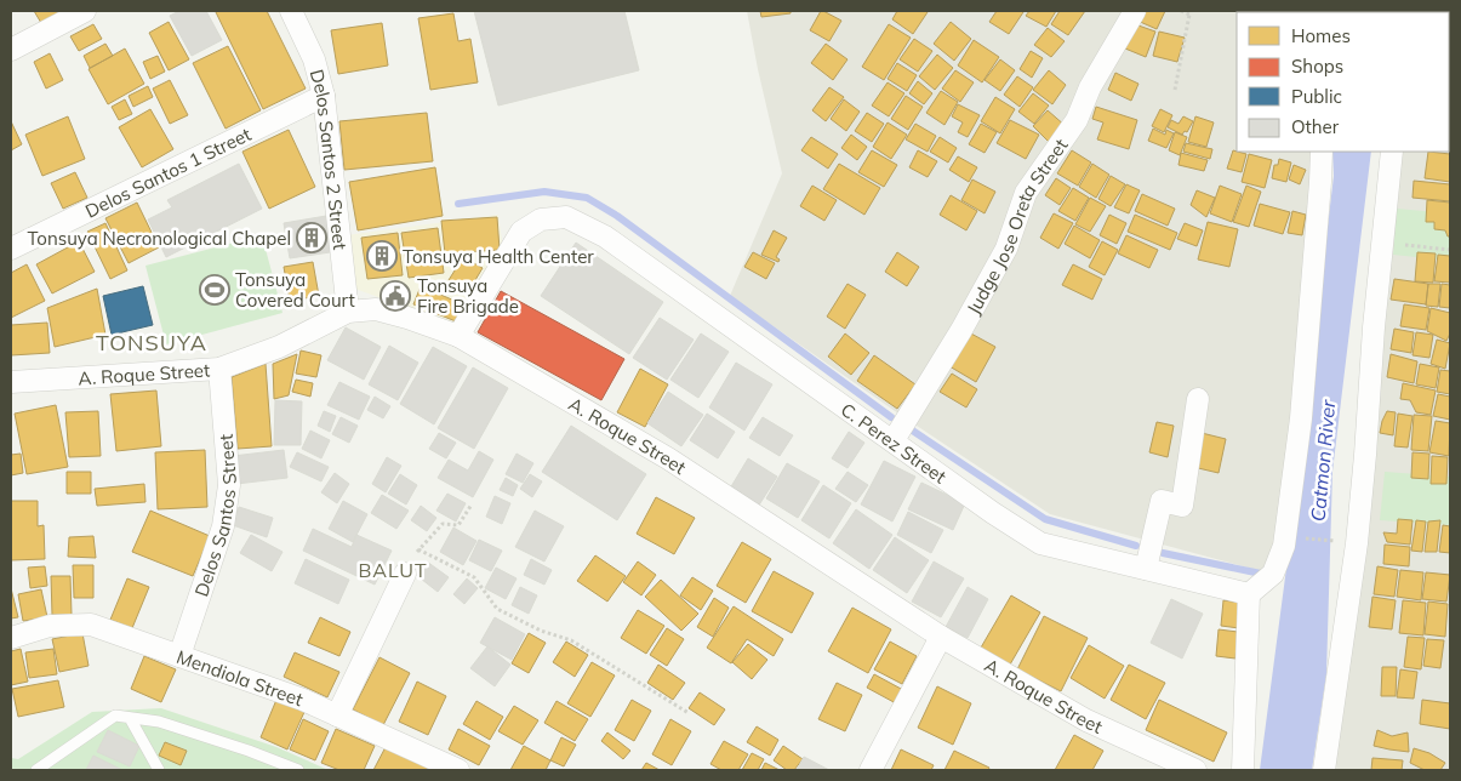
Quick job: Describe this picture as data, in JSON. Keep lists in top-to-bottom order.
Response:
{
  "streets": {
    "street": [
      "Delos Santos 2 Street",
      "Delos Santos 1 Street",
      "Judge Jose Oreta Street",
      "A. Roque Street",
      "C. Perez Street",
      "Delos Santos Street",
      "Mendiola Street"
    ]
  },
  "crossings": [
    ["Delos Santos 2 Street", "Delos Santos 1 Street"],
    ["Delos Santos 2 Street", "A. Roque Street"],
    ["Judge Jose Oreta Street", "C. Perez Street"],
    ["A. Roque Street", "C. Perez Street"],
    ["A. Roque Street", "Delos Santos Street"],
    ["Delos Santos Street", "Mendiola Street"]
  ],
  "districts": ["TONSUYA", "BALUT"],
  "water": ["Catmon River"],
  "places": {
    "building": ["Tonsuya Necronological Chapel", "Tonsuya Health Center"],
    "sports": ["Tonsuya Covered Court"],
    "public building": ["Tonsuya Fire Brigade"]
  },
  "legend": [
    "Homes",
    "Shops",
    "Public",
    "Other"
  ]
}
